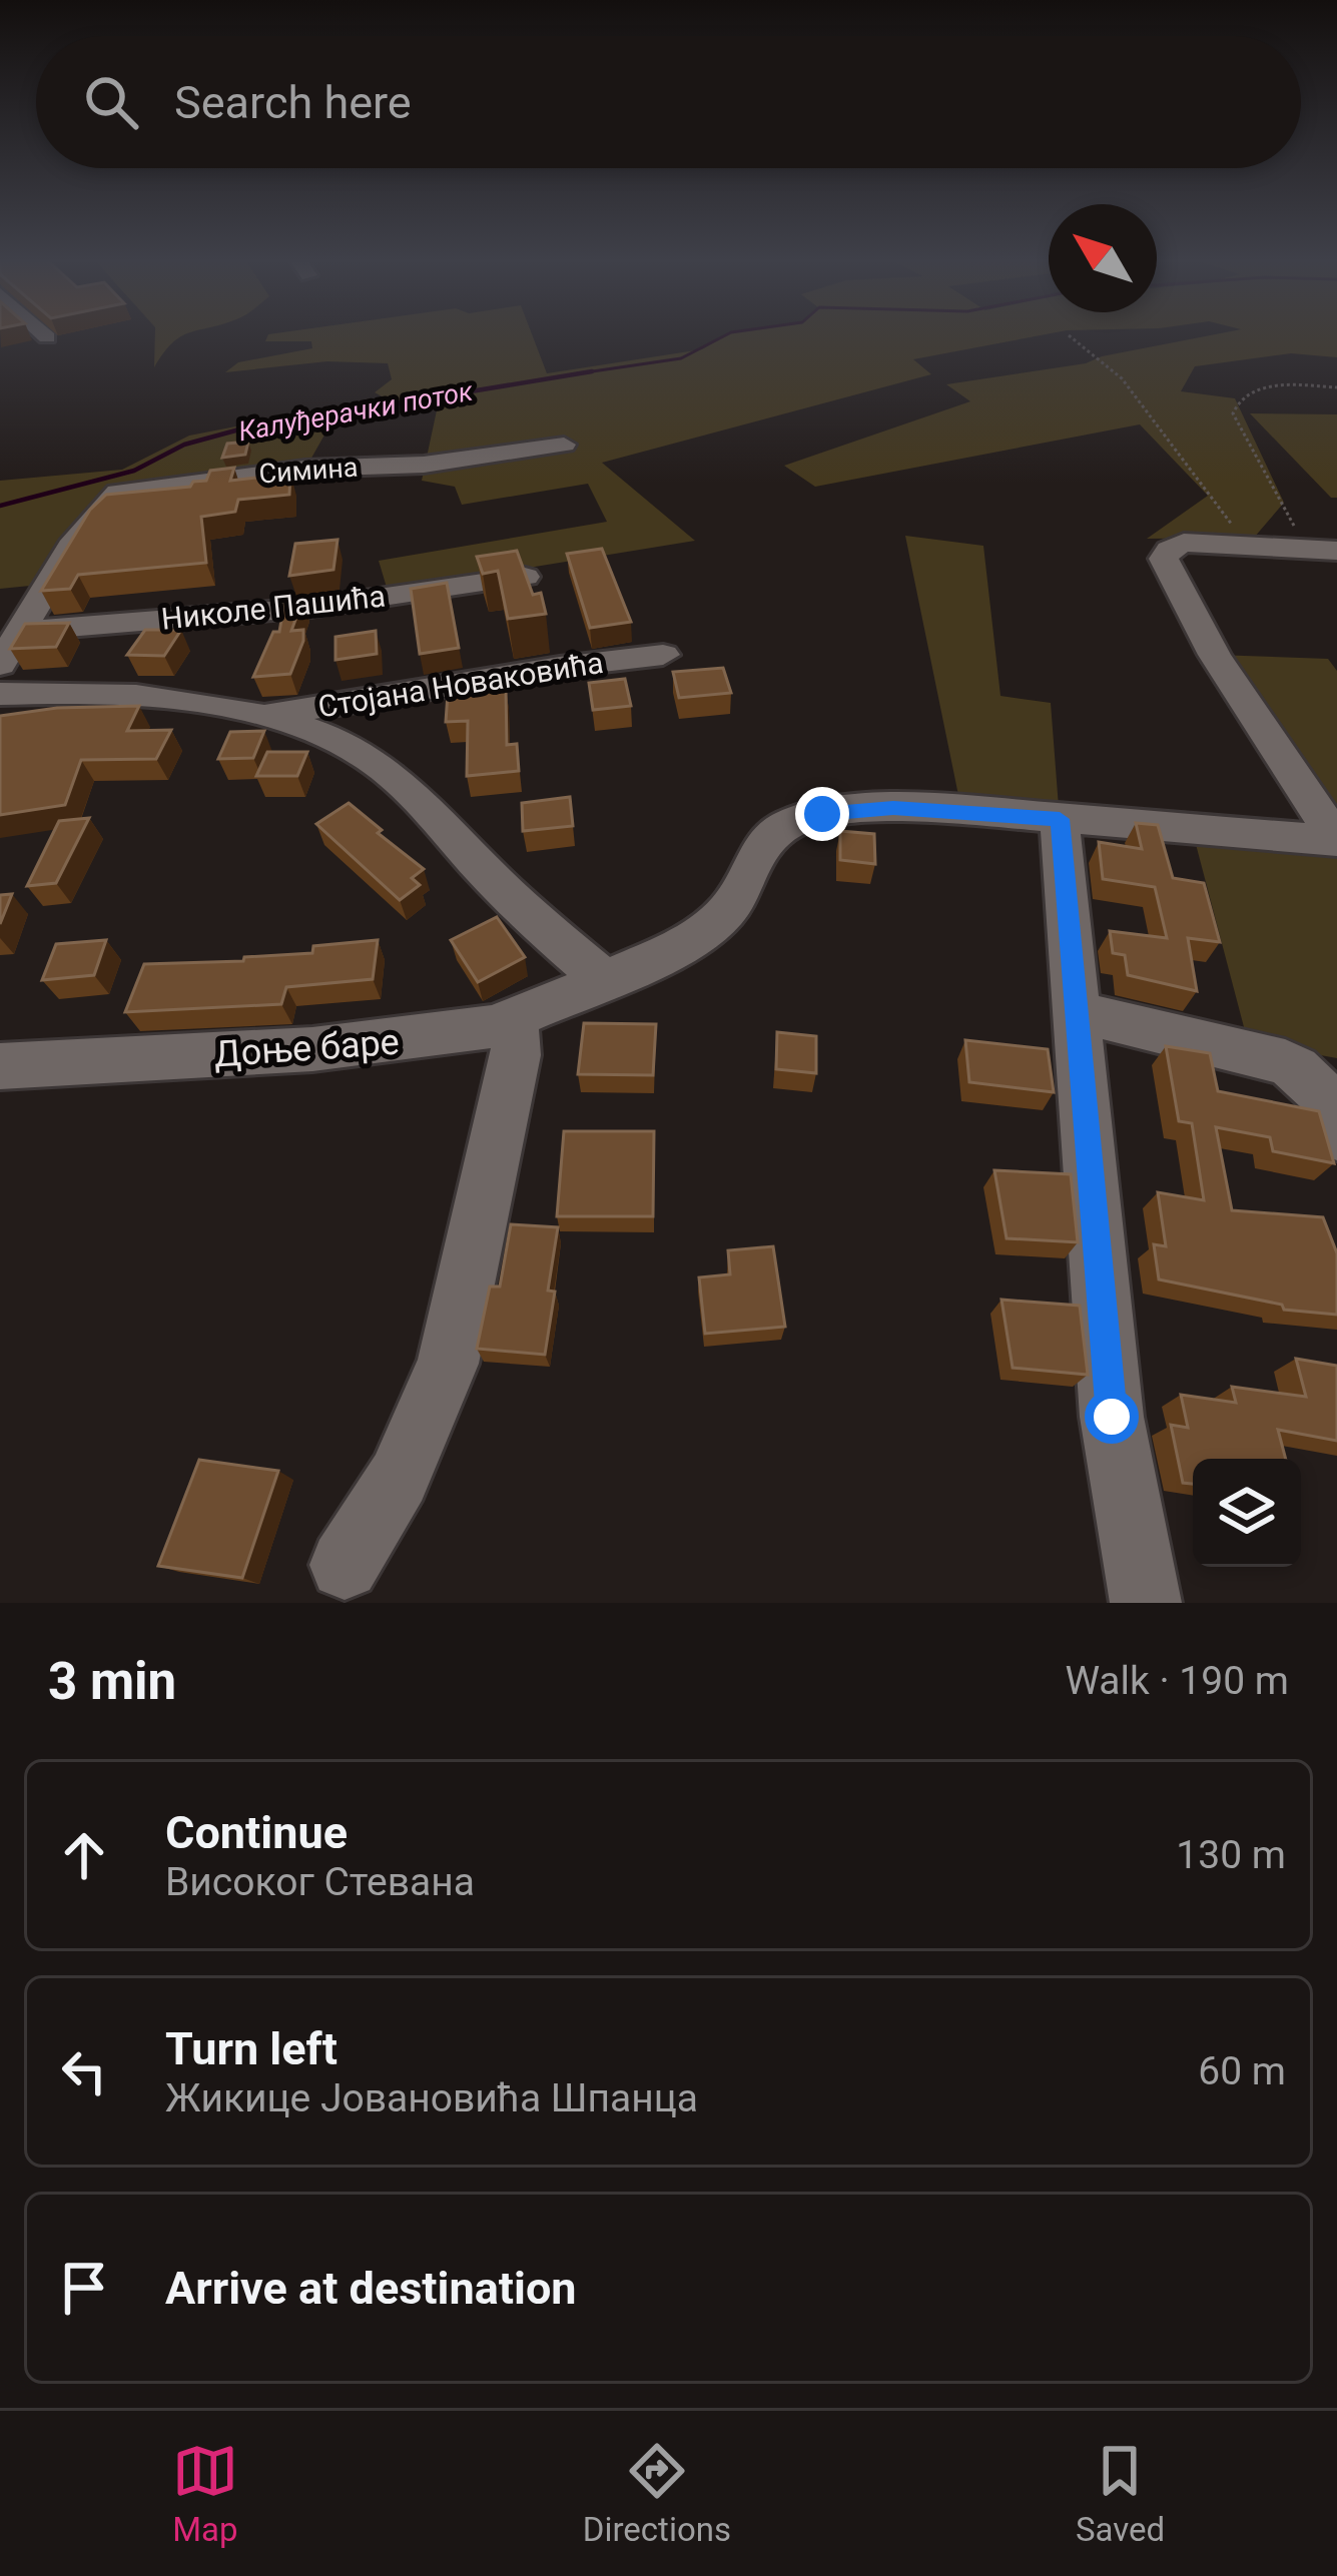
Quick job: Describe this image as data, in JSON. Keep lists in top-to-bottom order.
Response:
{
  "streets": {
    "street": [
      "Симина",
      "Николе Пашића",
      "Стојана Новаковића",
      "Доње баре"
    ]
  },
  "crossings": [
    ["Симина", "Николе Пашића"]
  ],
  "water": ["Калуђерачки поток"],
  "north": "top left",
  "page": {
    "search": "Search here",
    "heading": ["3 min", "Walk · 190 m"],
    "list": [
      ["Continue", "Високог Стевана", "130 m"],
      ["Turn left", "Жикице Јовановића Шпанца", "60 m"],
      "Arrive at destination"
    ],
    "nav": ["Map", "Directions", "Saved"]
  }
}
